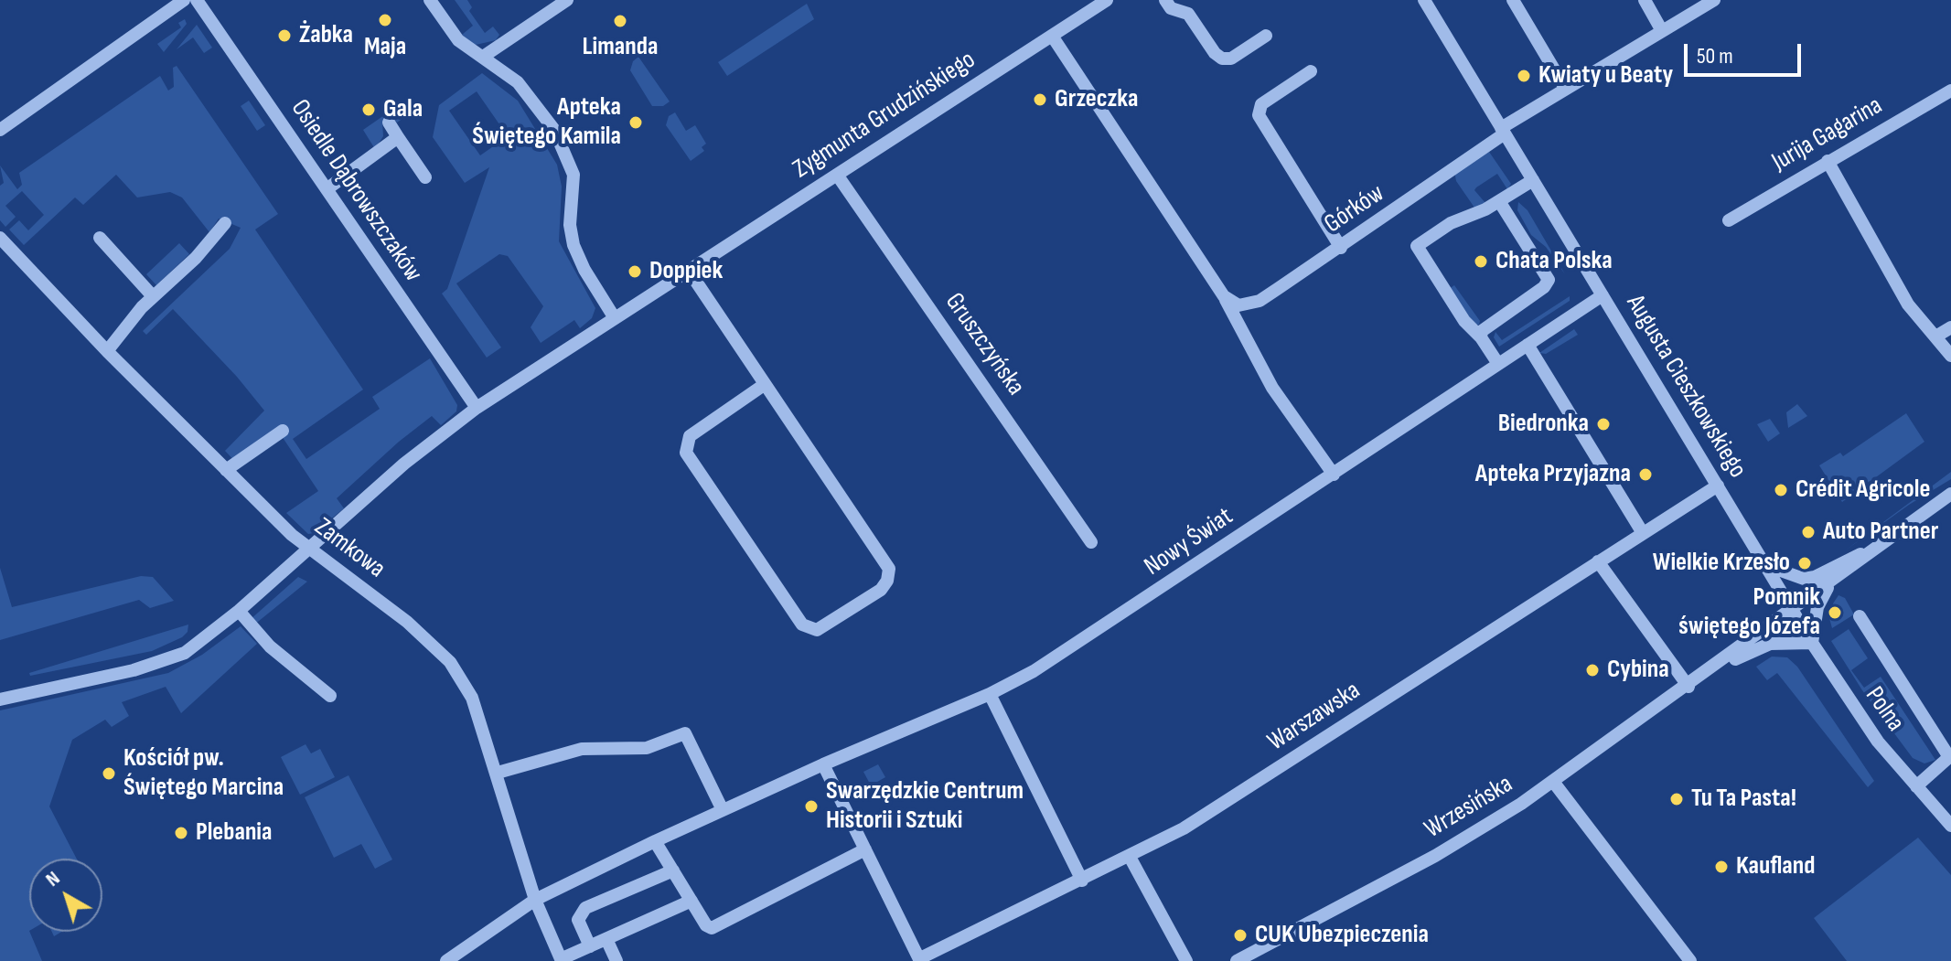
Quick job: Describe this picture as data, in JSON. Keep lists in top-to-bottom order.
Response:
{
  "streets": {
    "street": [
      "Zygmunta Grudzińskiego",
      "Jurija Gagarina",
      "Osiedle Dąbrowszczaków",
      "Górków",
      "Gruszczyńska",
      "Augusta Cieszkowskiego",
      "Nowy Świat",
      "Zamkowa",
      "Polna",
      "Warszawska",
      "Wrzesińska"
    ]
  },
  "crossings": [
    ["Zygmunta Grudzińskiego", "Osiedle Dąbrowszczaków"],
    ["Zygmunta Grudzińskiego", "Gruszczyńska"],
    ["Zygmunta Grudzińskiego", "Zamkowa"],
    ["Górków", "Augusta Cieszkowskiego"],
    ["Augusta Cieszkowskiego", "Nowy Świat"],
    ["Augusta Cieszkowskiego", "Polna"],
    ["Augusta Cieszkowskiego", "Warszawska"],
    ["Augusta Cieszkowskiego", "Wrzesińska"],
    ["Nowy Świat", "Zamkowa"],
    ["Polna", "Wrzesińska"]
  ],
  "places": [
    "Maja",
    "Limanda",
    "Żabka",
    "Kwiaty u Beaty",
    "Grzeczka",
    "Gala",
    "Apteka Świętego Kamila",
    "Chata Polska",
    "Doppiek",
    "Biedronka",
    "Apteka Przyjazna",
    "Crédit Agricole",
    "Auto Partner",
    "Wielkie Krzesło",
    "Pomnik świętego Józefa",
    "Cybina",
    "Kościół pw. Świętego Marcina",
    "Tu Ta Pasta!",
    "Swarzędzkie Centrum Historii i Sztuki",
    "Plebania",
    "Kaufland",
    "CUK Ubezpieczenia"
  ],
  "scale_bar": "50 m",
  "north": "top left"
}
